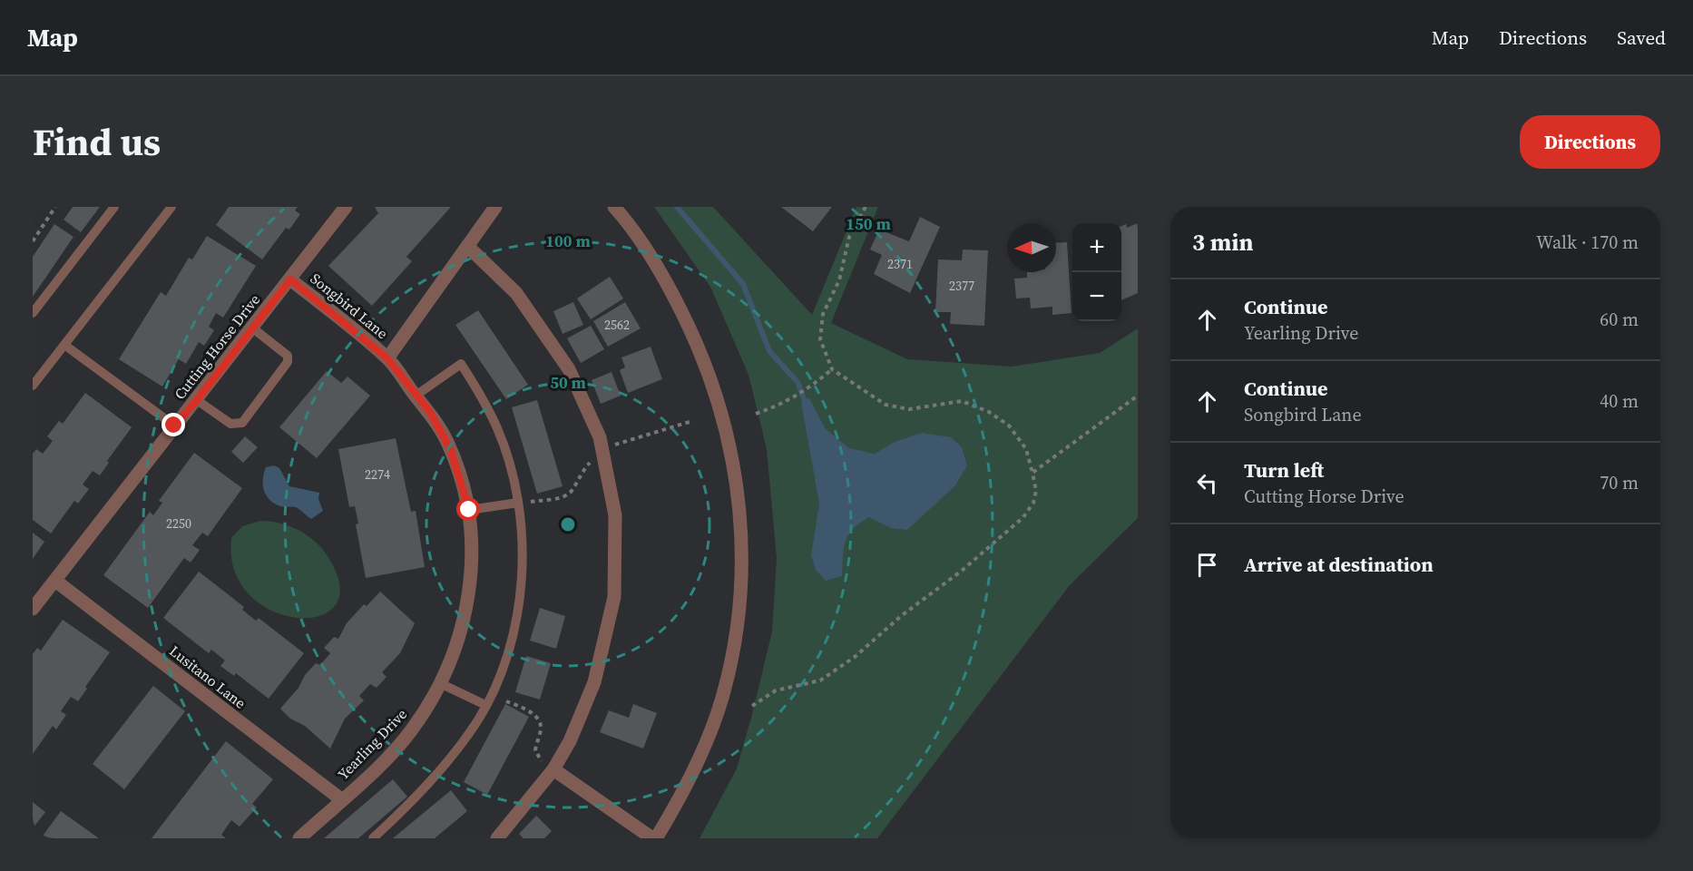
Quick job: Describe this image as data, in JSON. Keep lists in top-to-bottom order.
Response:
{
  "streets": {
    "street": [
      "Songbird Lane",
      "Cutting Horse Drive",
      "Lusitano Lane",
      "Yearling Drive"
    ]
  },
  "crossings": [
    ["Songbird Lane", "Cutting Horse Drive"],
    ["Songbird Lane", "Yearling Drive"],
    ["Cutting Horse Drive", "Lusitano Lane"],
    ["Lusitano Lane", "Yearling Drive"]
  ],
  "house_numbers": [
    "2371",
    "2377",
    "2562",
    "2274",
    "2250"
  ],
  "north": "left",
  "page": {
    "header": "Map",
    "nav": ["Map", "Directions", "Saved"],
    "title": "Find us",
    "buttons": "Directions",
    "heading": ["3 min", "Walk · 170 m"],
    "map_buttons": ["+", "−"],
    "list": [
      ["Continue", "Yearling Drive", "60 m"],
      ["Continue", "Songbird Lane", "40 m"],
      ["Turn left", "Cutting Horse Drive", "70 m"],
      "Arrive at destination"
    ]
  },
  "rings": ["150 m", "100 m", "50 m"]
}
